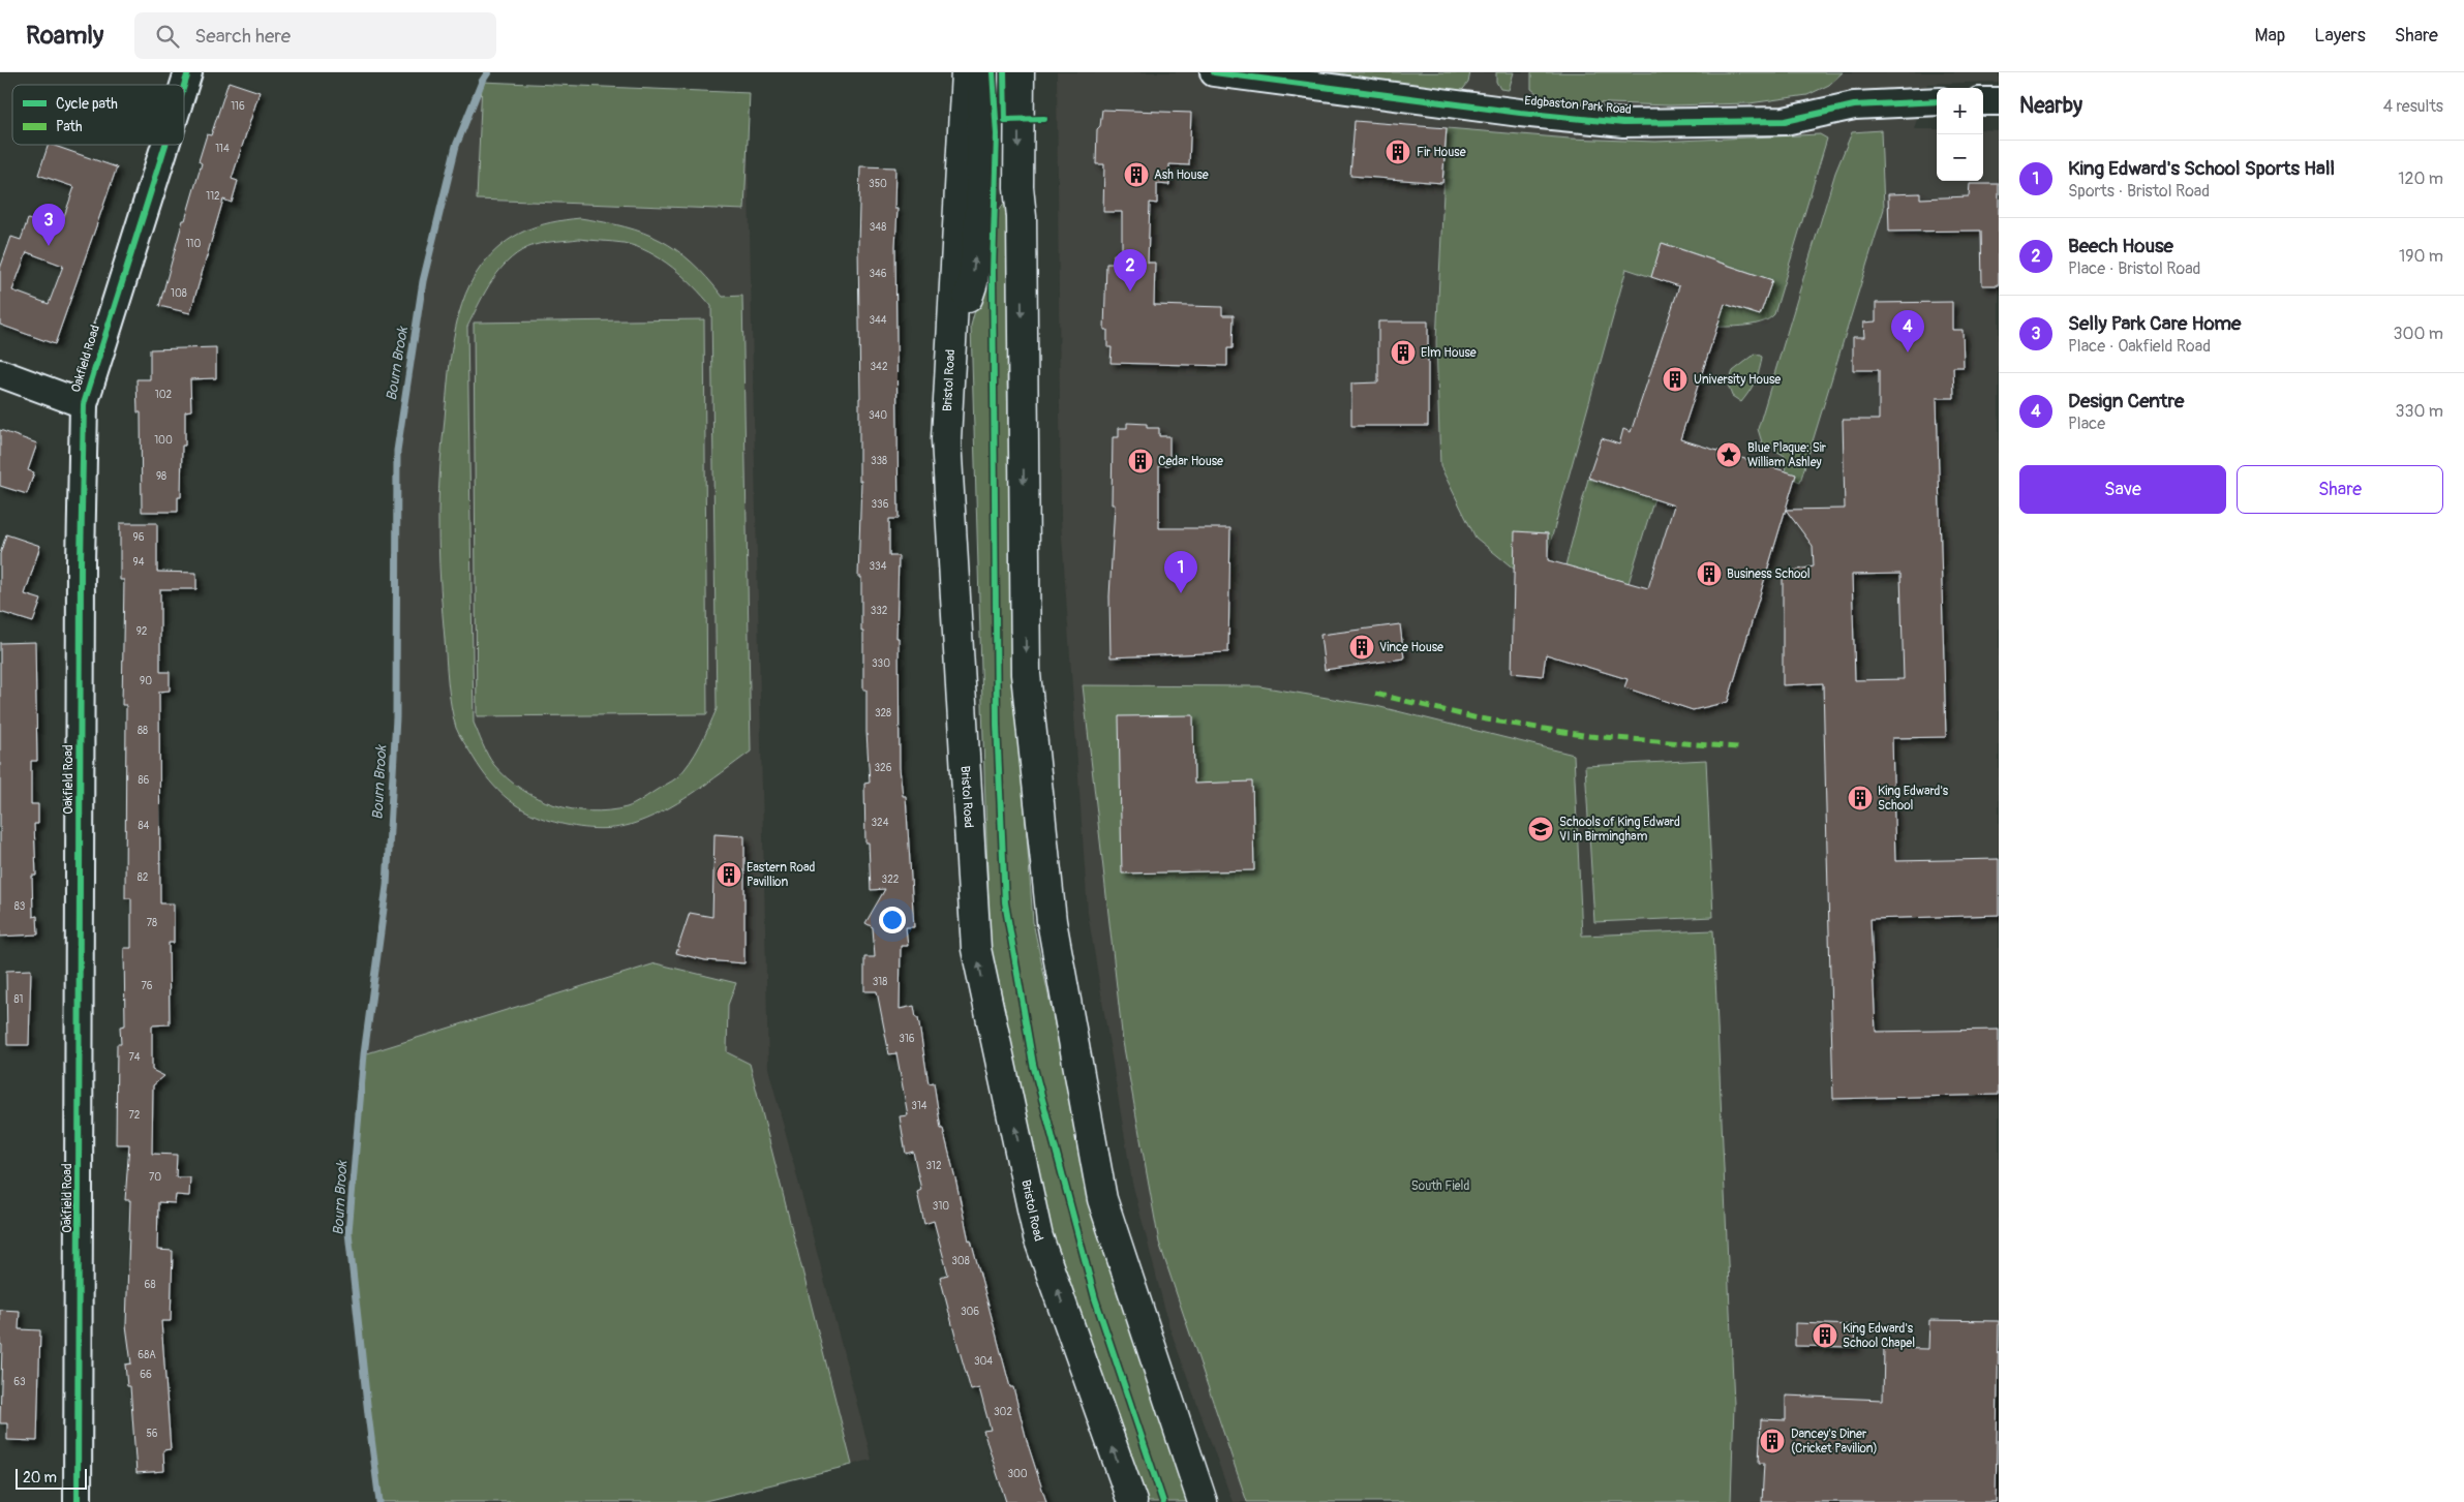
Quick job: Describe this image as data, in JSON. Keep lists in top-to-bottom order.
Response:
{
  "streets": {
    "highway": ["Bristol Road"],
    "street": ["Edgbaston Park Road", "Oakfield Road"]
  },
  "water": ["Bourn Brook"],
  "parks": ["South Field"],
  "places": {
    "building": [
      "Fir House",
      "Ash House",
      "Elm House",
      "University House",
      "Cedar House",
      "Business School",
      "Vince House",
      "King Edward's School",
      "Eastern Road Pavillion",
      "King Edward's School Chapel",
      "Dancey's Diner (Cricket Pavilion)"
    ],
    "place": ["Blue Plaque: Sir William Ashley"],
    "school or university": ["Schools of King Edward VI in Birmingham"]
  },
  "house_numbers": [
    "116",
    "114",
    "350",
    "112",
    "348",
    "110",
    "346",
    "108",
    "344",
    "342",
    "102",
    "340",
    "100",
    "338",
    "98",
    "336",
    "96",
    "94",
    "334",
    "332",
    "92",
    "330",
    "90",
    "328",
    "88",
    "326",
    "86",
    "324",
    "84",
    "82",
    "322",
    "83",
    "78",
    "318",
    "76",
    "81",
    "316",
    "74",
    "314",
    "72",
    "312",
    "70",
    "310",
    "308",
    "68",
    "306",
    "68A",
    "304",
    "66",
    "63",
    "302",
    "56",
    "300"
  ],
  "legend": ["Cycle path", "Path"],
  "scale_bar": "20 m",
  "page": {
    "header": "Roamly",
    "search": "Search here",
    "nav": ["Map", "Layers", "Share"],
    "heading": ["Nearby", "4 results"],
    "map_buttons": ["+", "−"],
    "list": [
      {
        "mark": "1",
        "name": "King Edward's School Sports Hall",
        "note": "Sports · Bristol Road",
        "value": "120 m"
      },
      {
        "mark": "2",
        "name": "Beech House",
        "note": "Place · Bristol Road",
        "value": "190 m"
      },
      {
        "mark": "3",
        "name": "Selly Park Care Home",
        "note": "Place · Oakfield Road",
        "value": "300 m"
      },
      {
        "mark": "4",
        "name": "Design Centre",
        "note": "Place",
        "value": "330 m"
      }
    ],
    "pins": [
      "3",
      "2",
      "4",
      "1"
    ],
    "buttons": ["Save", "Share"],
    "scale": "20 m"
  }
}
